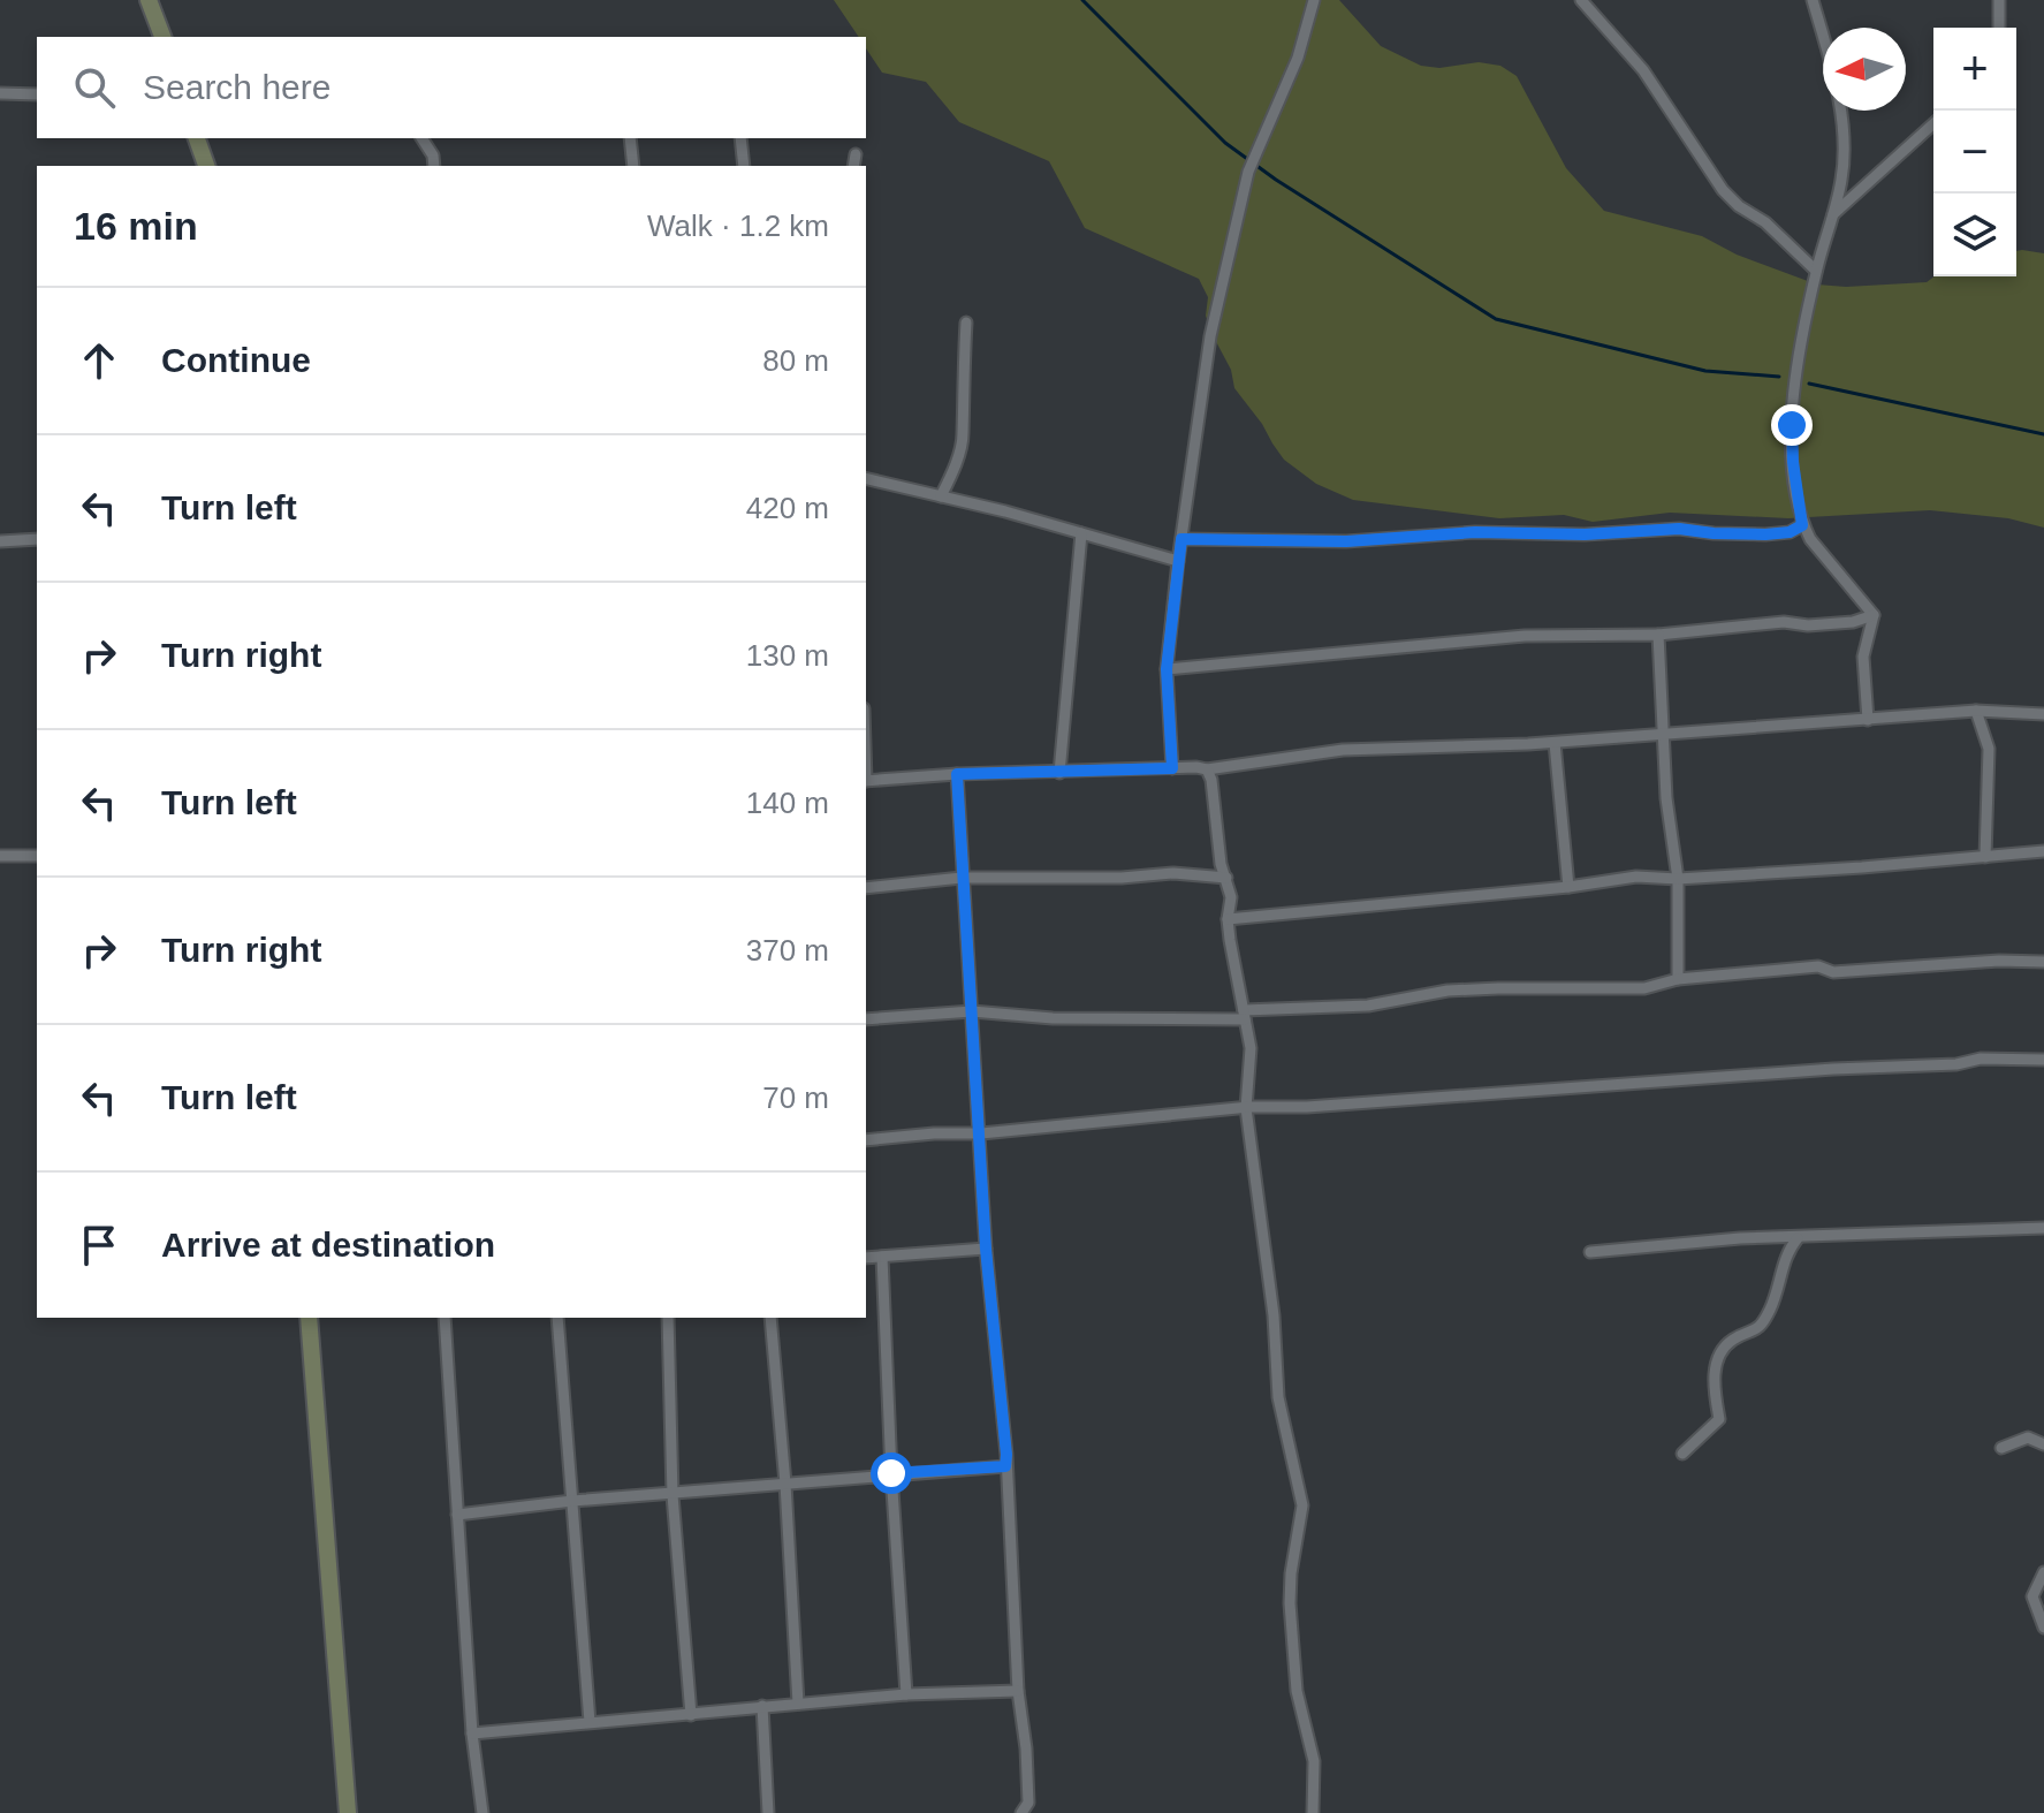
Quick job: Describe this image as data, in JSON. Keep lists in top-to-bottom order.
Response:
{
  "north": "left",
  "page": {
    "map_buttons": ["+", "−"],
    "search": "Search here",
    "heading": ["16 min", "Walk · 1.2 km"],
    "list": [
      ["Continue", "80 m"],
      ["Turn left", "420 m"],
      ["Turn right", "130 m"],
      ["Turn left", "140 m"],
      ["Turn right", "370 m"],
      ["Turn left", "70 m"],
      "Arrive at destination"
    ]
  }
}
